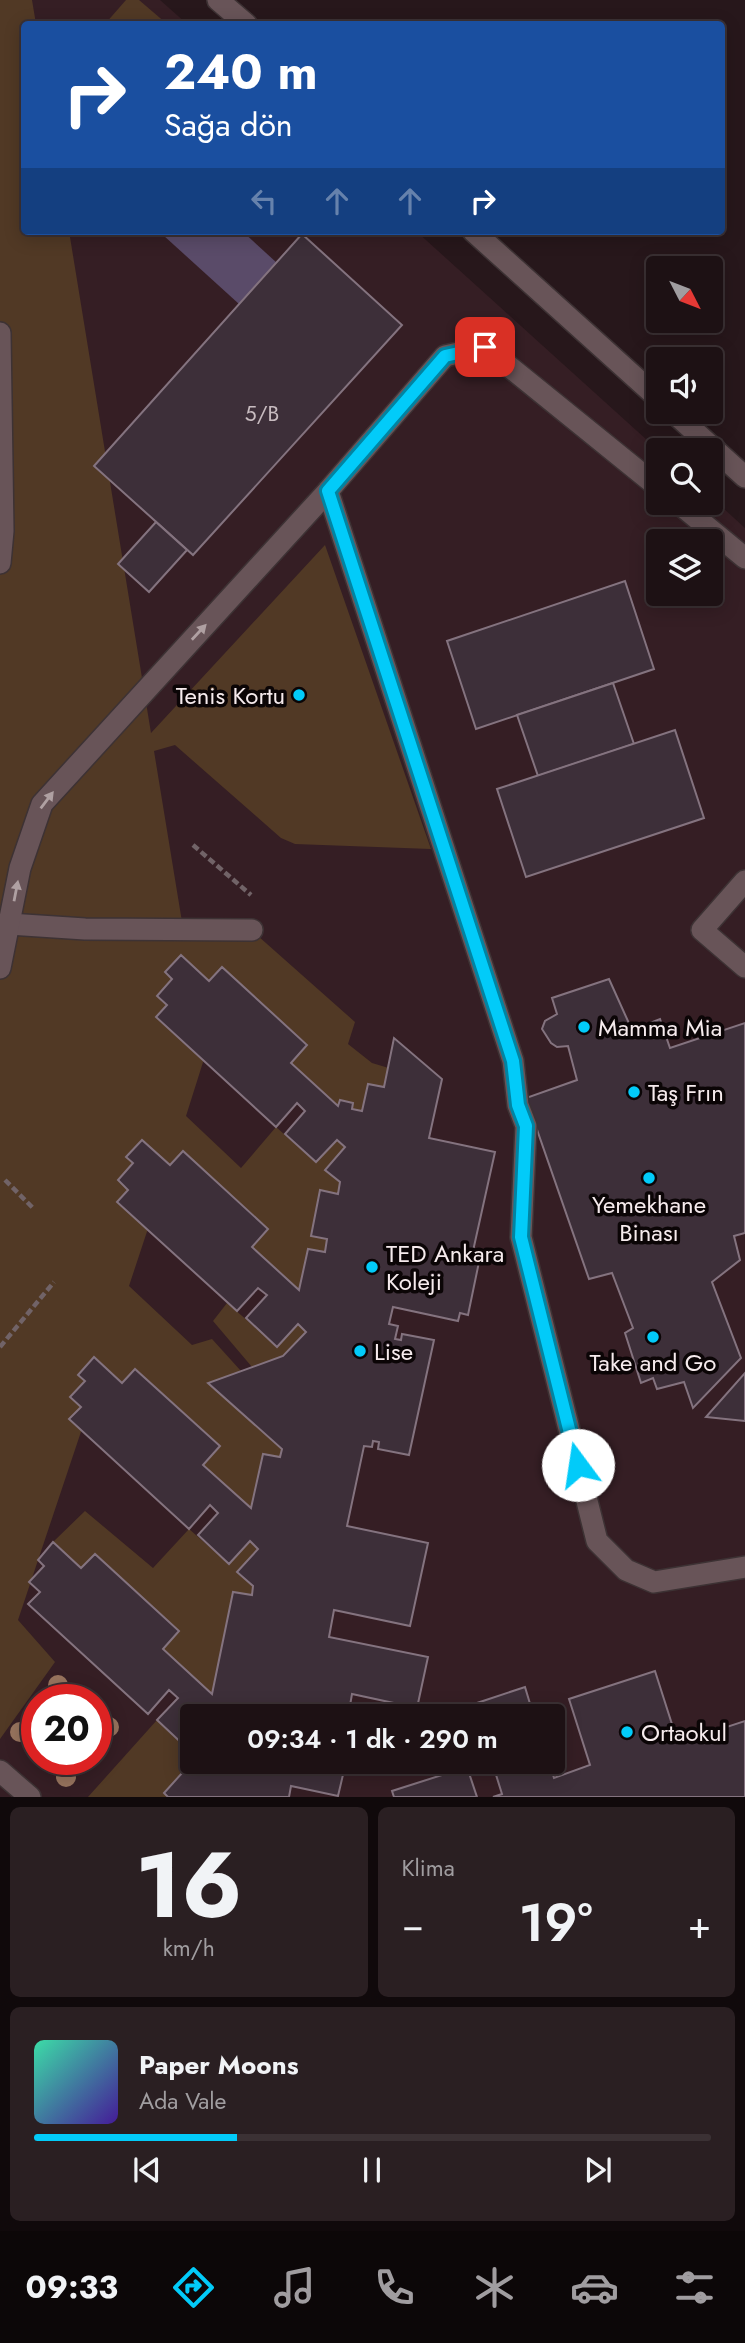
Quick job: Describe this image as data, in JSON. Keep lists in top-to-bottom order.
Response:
{
  "places": [
    "Tenis Kortu",
    "Mamma Mia",
    "Taş Frın",
    "Yemekhane Binası",
    "TED Ankara Koleji",
    "Take and Go",
    "Lise",
    "Ortaokul"
  ],
  "house_numbers": ["5/B"],
  "north": "bottom right",
  "page": {
    "turn": ["240 m", "Sağa dön"],
    "limit": "20",
    "trip": "09:34 · 1 dk · 290 m",
    "tile": [
      ["16", "km/h"],
      "Klima"
    ],
    "heat": ["−", "19°", "+"],
    "song": ["Paper Moons", "Ada Vale"],
    "tabs": "09:33"
  }
}
